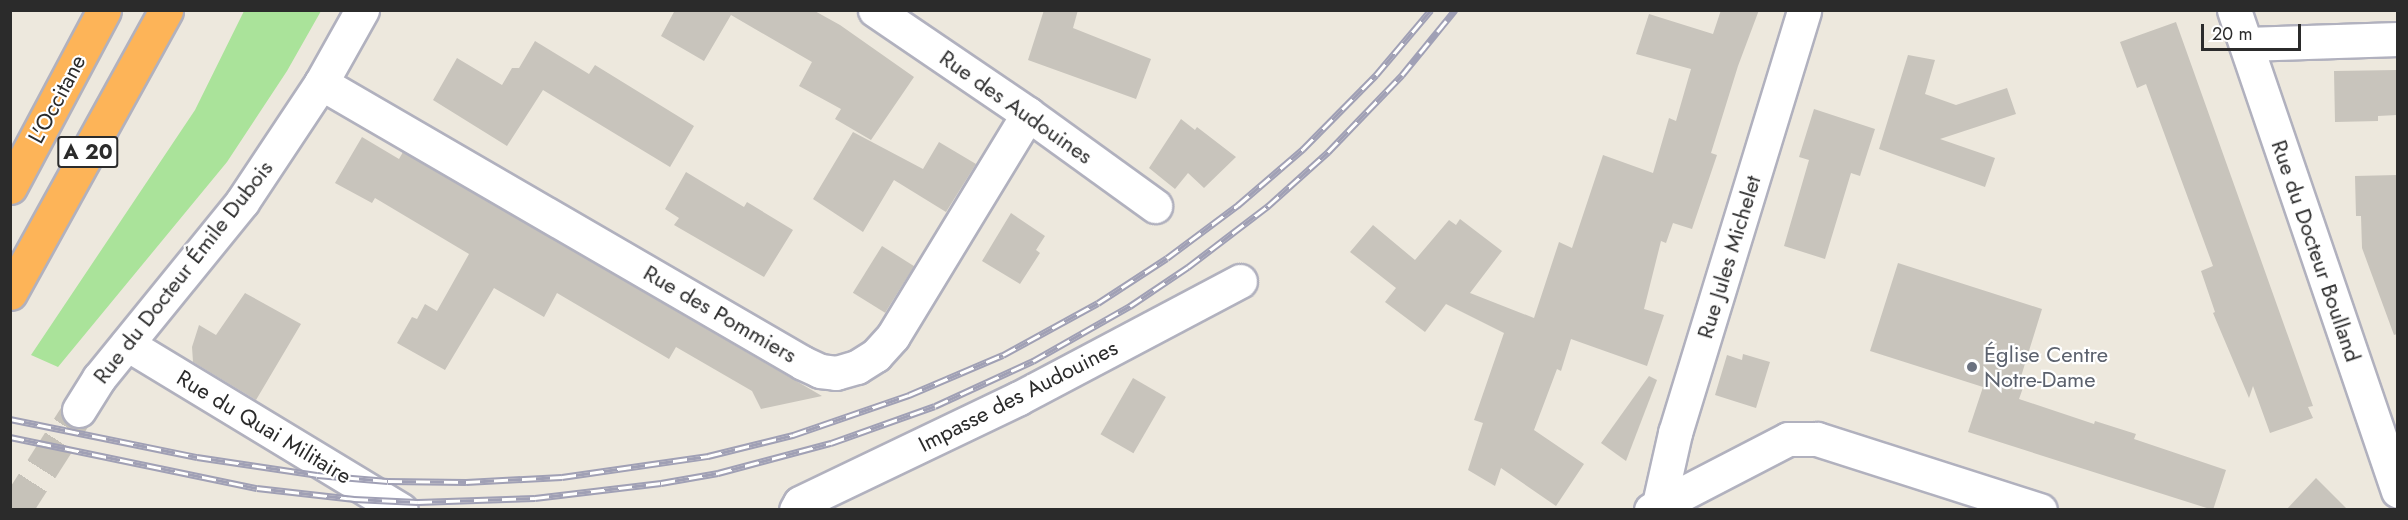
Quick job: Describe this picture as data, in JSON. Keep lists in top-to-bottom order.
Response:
{
  "streets": {
    "highway": ["L'Occitane", "A 20"],
    "street": [
      "Rue des Audouines",
      "Rue du Docteur Boulland",
      "Rue Jules Michelet",
      "Rue du Docteur Émile Dubois",
      "Rue des Pommiers",
      "Impasse des Audouines",
      "Rue du Quai Militaire"
    ]
  },
  "crossings": [
    ["Rue des Audouines", "Rue des Pommiers"],
    ["Rue du Docteur Émile Dubois", "Rue des Pommiers"],
    ["Rue du Docteur Émile Dubois", "Rue du Quai Militaire"]
  ],
  "places": ["Église Centre Notre-Dame"],
  "scale_bar": "20 m"
}
